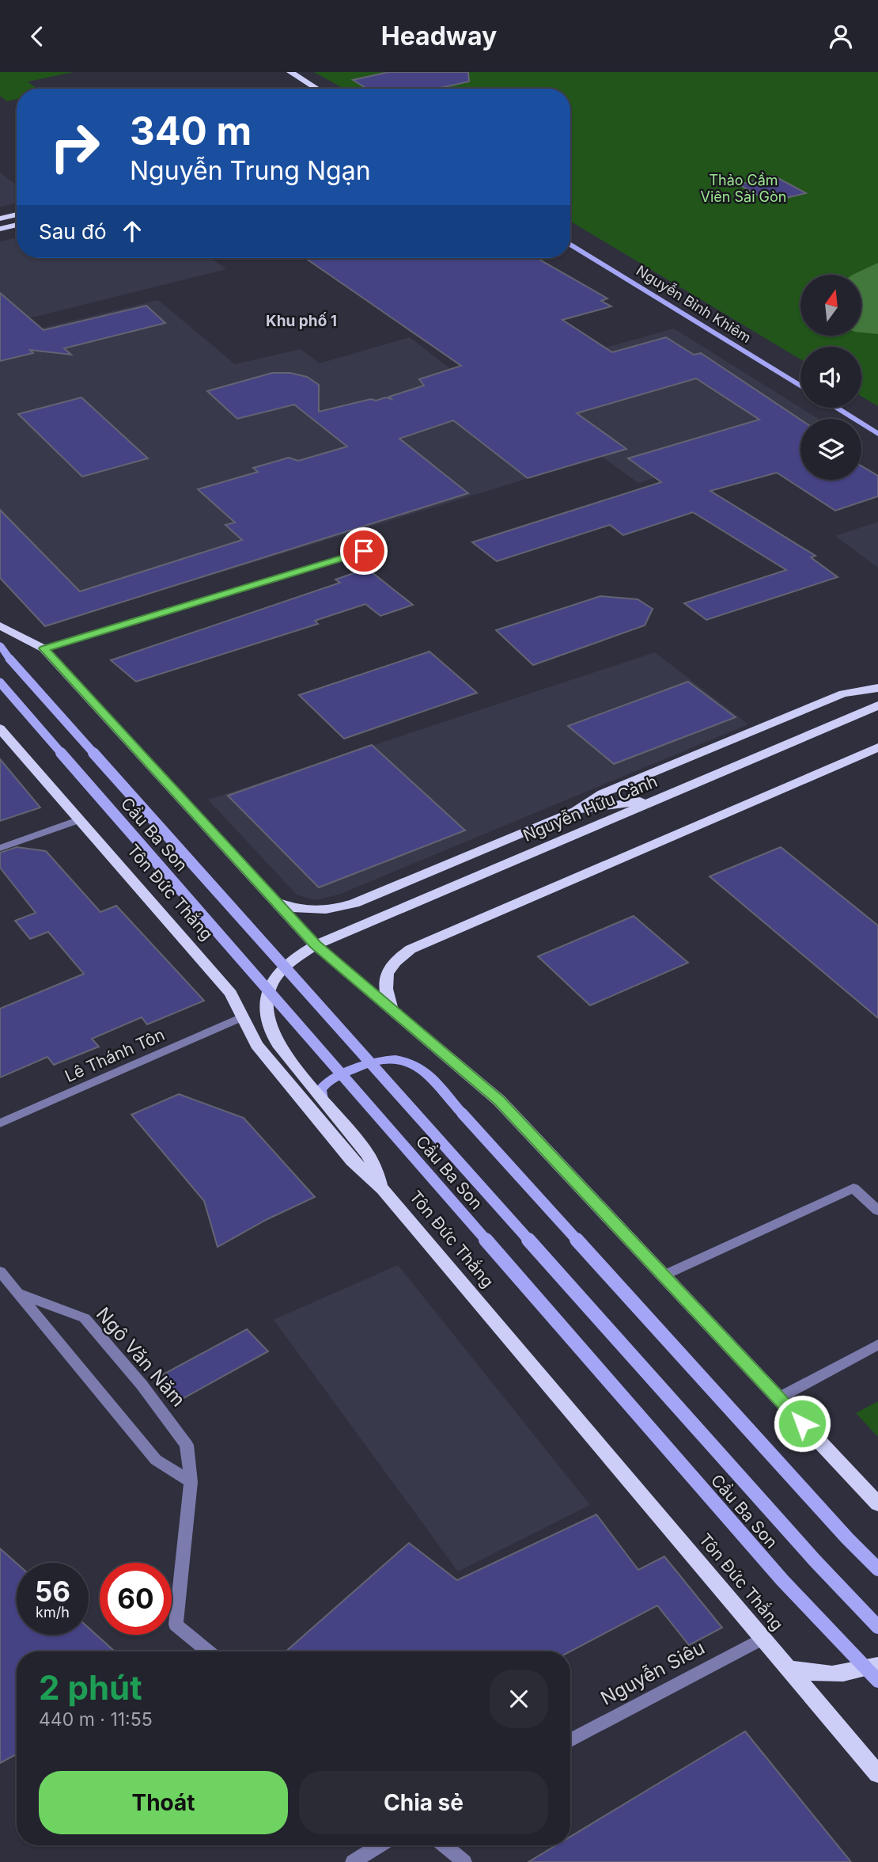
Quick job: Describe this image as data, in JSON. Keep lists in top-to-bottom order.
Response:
{
  "streets": {
    "main road": [
      "Nguyễn Bỉnh Khiêm",
      "Nguyễn Hữu Cảnh",
      "Cầu Ba Son",
      "Tôn Đức Thắng"
    ],
    "street": ["Lê Thánh Tôn", "Ngô Văn Năm", "Nguyễn Siêu"]
  },
  "crossings": [
    ["Nguyễn Hữu Cảnh", "Tôn Đức Thắng"],
    ["Tôn Đức Thắng", "Lê Thánh Tôn"],
    ["Tôn Đức Thắng", "Nguyễn Siêu"]
  ],
  "districts": ["Khu phố 1"],
  "parks": ["Thảo Cầm Viên Sài Gòn"],
  "north": "top",
  "page": {
    "header": "Headway",
    "turn": ["340 m", "Nguyễn Trung Ngạn"],
    "then": "Sau đó",
    "speed": "56 km/h",
    "limit": "60",
    "heading": ["2 phút", "440 m · 11:55"],
    "buttons": ["Thoát", "Chia sẻ"]
  }
}
